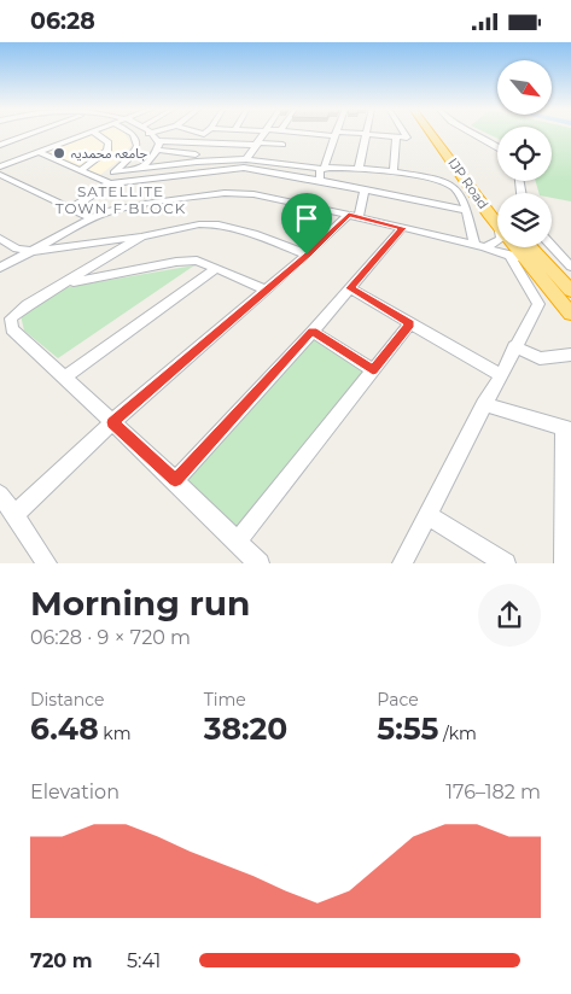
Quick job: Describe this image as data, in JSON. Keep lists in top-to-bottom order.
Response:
{
  "streets": {
    "highway": ["IJP Road"]
  },
  "districts": ["SATELLITE TOWN F BLOCK"],
  "places": ["جامعہ محمدیہ"],
  "north": "bottom right",
  "page": {
    "status": "06:28",
    "heading": ["Morning run", "06:28 · 9 × 720 m"],
    "stats": [
      ["Distance", "6.48 km"],
      ["Time", "38:20"],
      ["Pace", "5:55 /km"]
    ],
    "chart": ["Elevation", "176–182 m"],
    "list": [
      {
        "name": "720 m",
        "note": "5:41"
      }
    ]
  }
}
